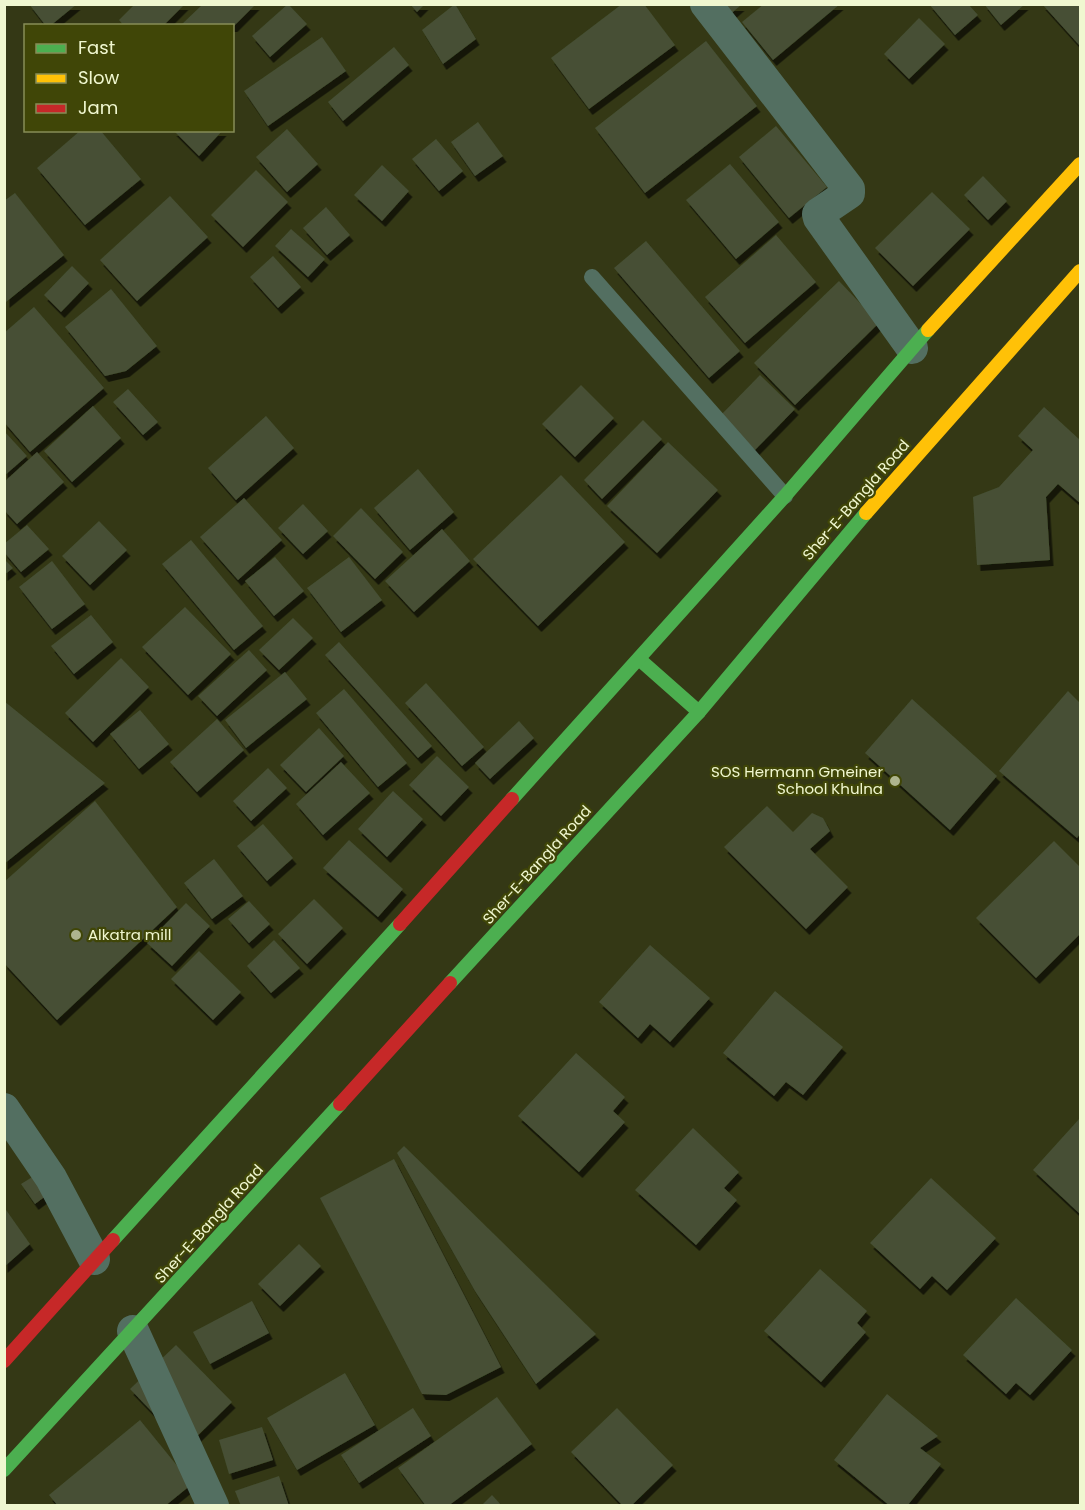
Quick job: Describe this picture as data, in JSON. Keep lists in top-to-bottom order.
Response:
{
  "streets": {
    "highway": ["Sher-E-Bangla Road"]
  },
  "places": ["SOS Hermann Gmeiner School Khulna", "Alkatra mill"],
  "legend": ["Fast", "Slow", "Jam"]
}
